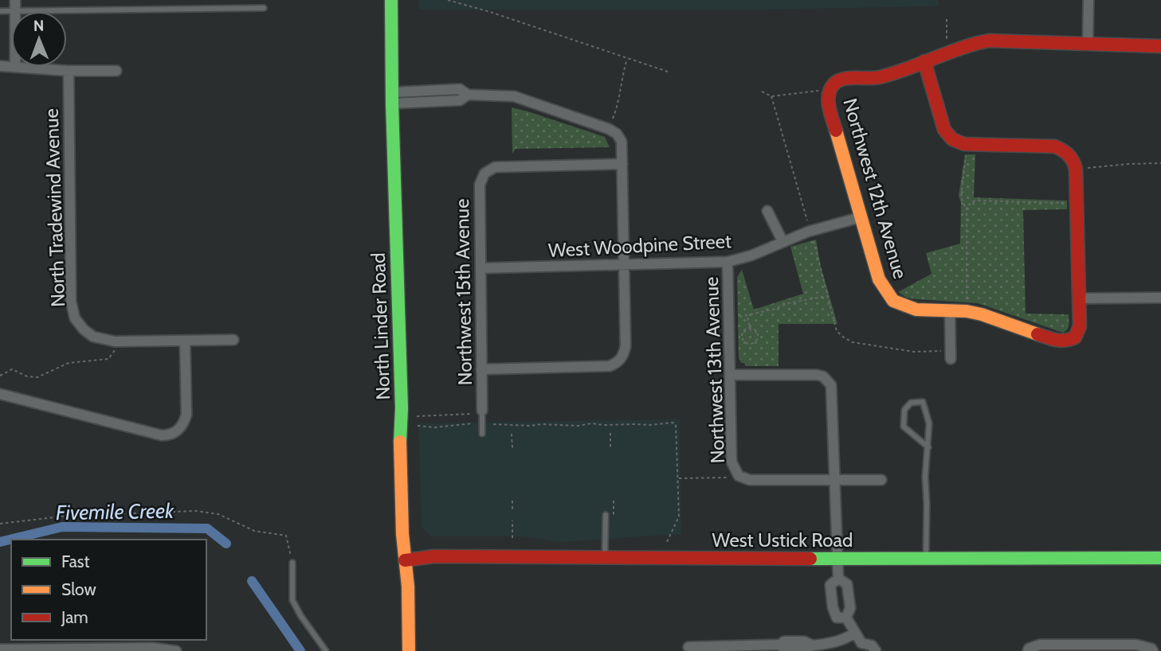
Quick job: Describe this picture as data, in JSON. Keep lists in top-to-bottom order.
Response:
{
  "streets": {
    "main road": ["Northwest 12th Avenue", "North Linder Road", "West Ustick Road"],
    "street": [
      "North Tradewind Avenue",
      "West Woodpine Street",
      "Northwest 15th Avenue",
      "Northwest 13th Avenue"
    ]
  },
  "crossings": [
    ["Northwest 12th Avenue", "West Woodpine Street"],
    ["West Woodpine Street", "Northwest 15th Avenue"],
    ["West Woodpine Street", "Northwest 13th Avenue"],
    ["North Linder Road", "West Ustick Road"]
  ],
  "water": ["Fivemile Creek"],
  "legend": ["Fast", "Slow", "Jam"],
  "north": "top"
}
